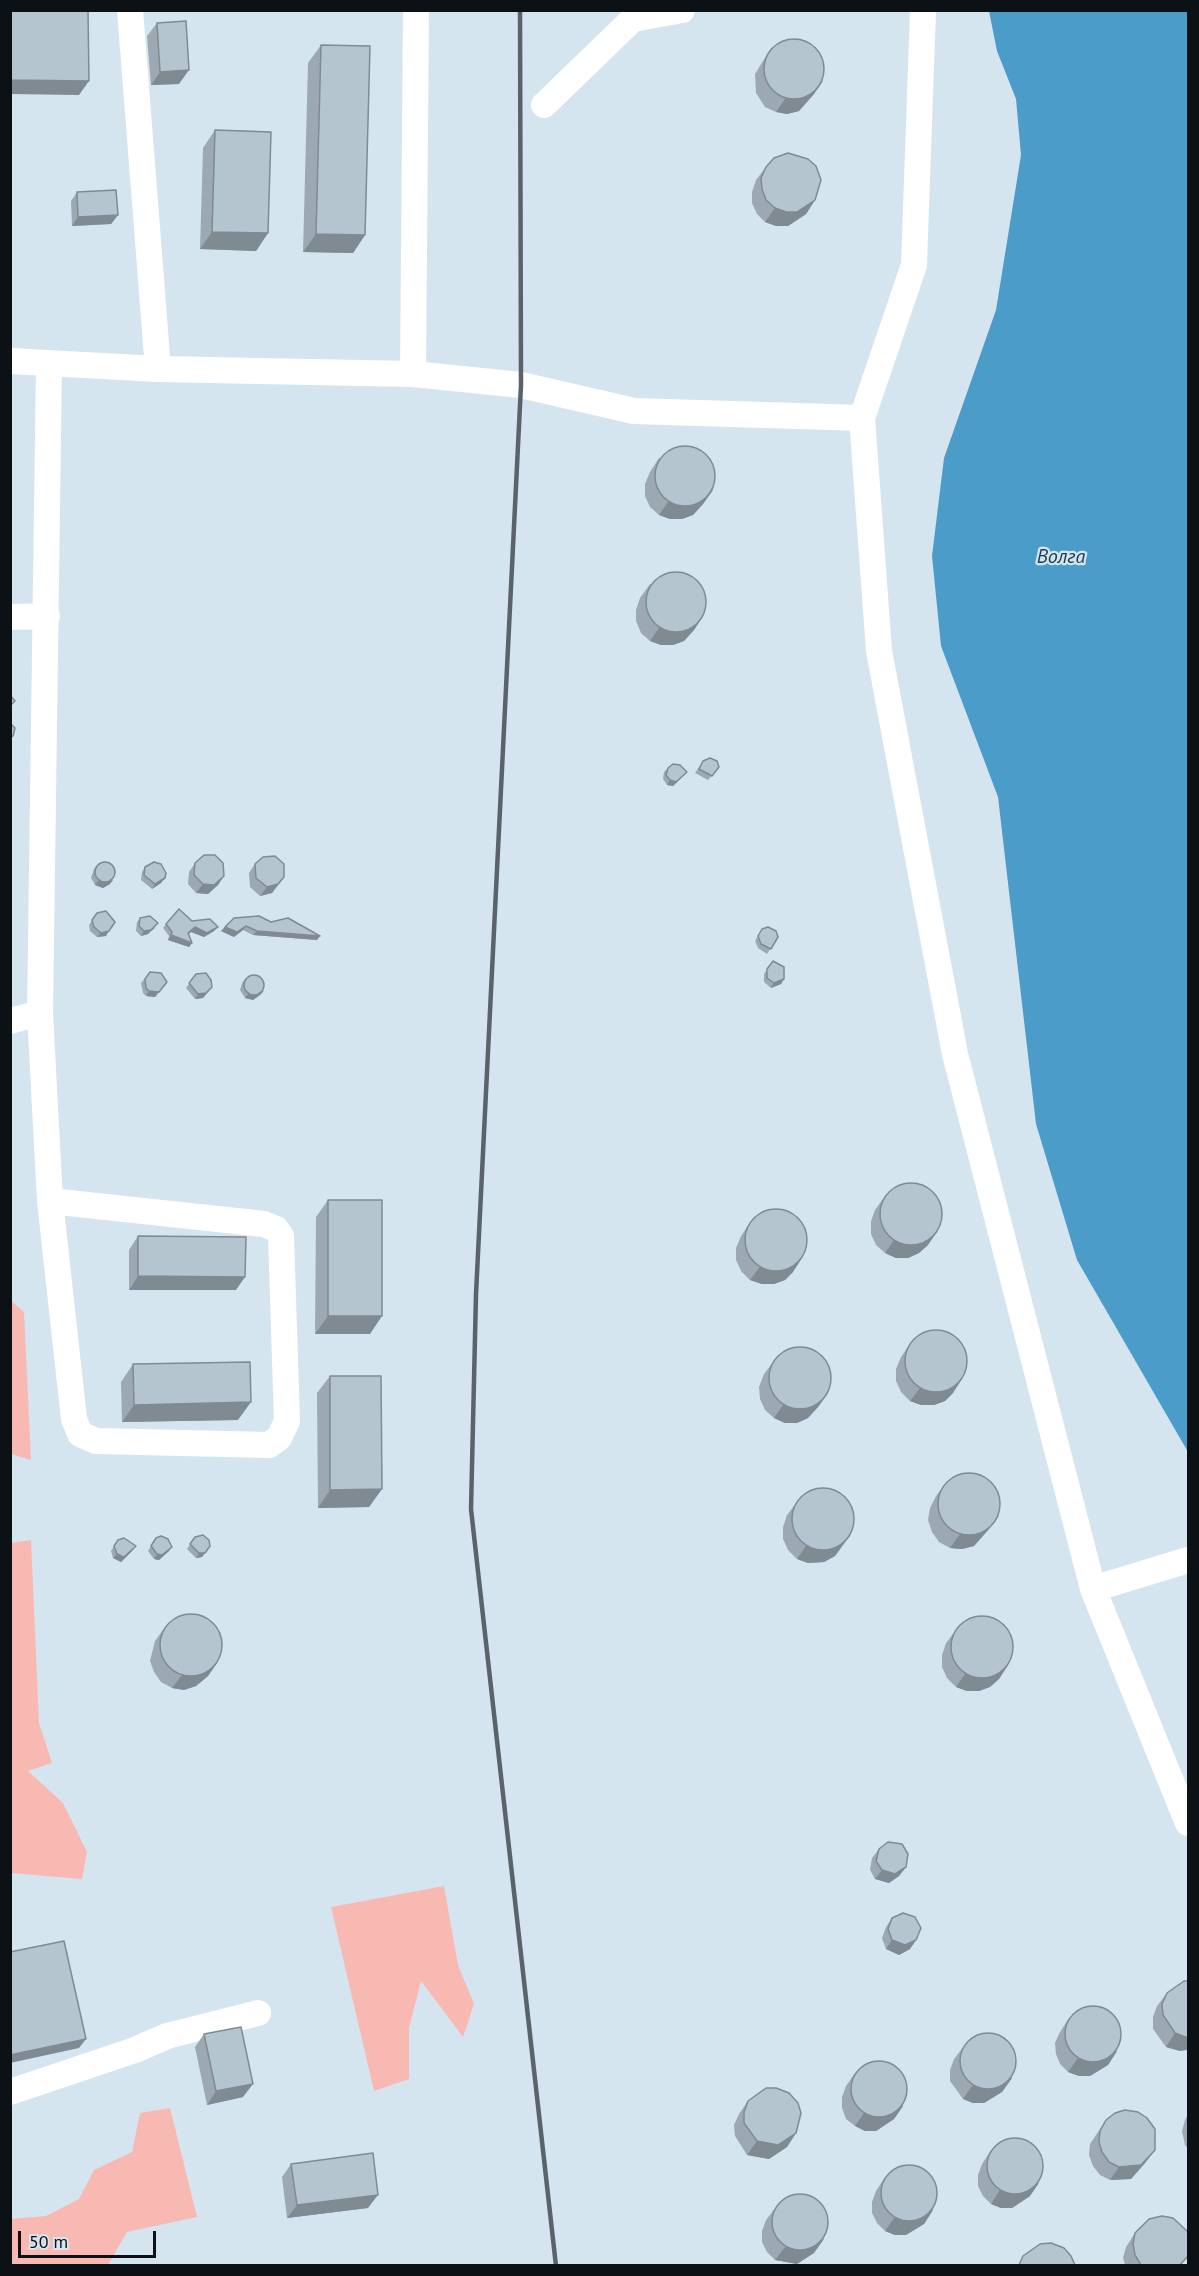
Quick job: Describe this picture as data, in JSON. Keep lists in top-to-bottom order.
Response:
{
  "water": ["Волга"],
  "scale_bar": "50 m"
}
